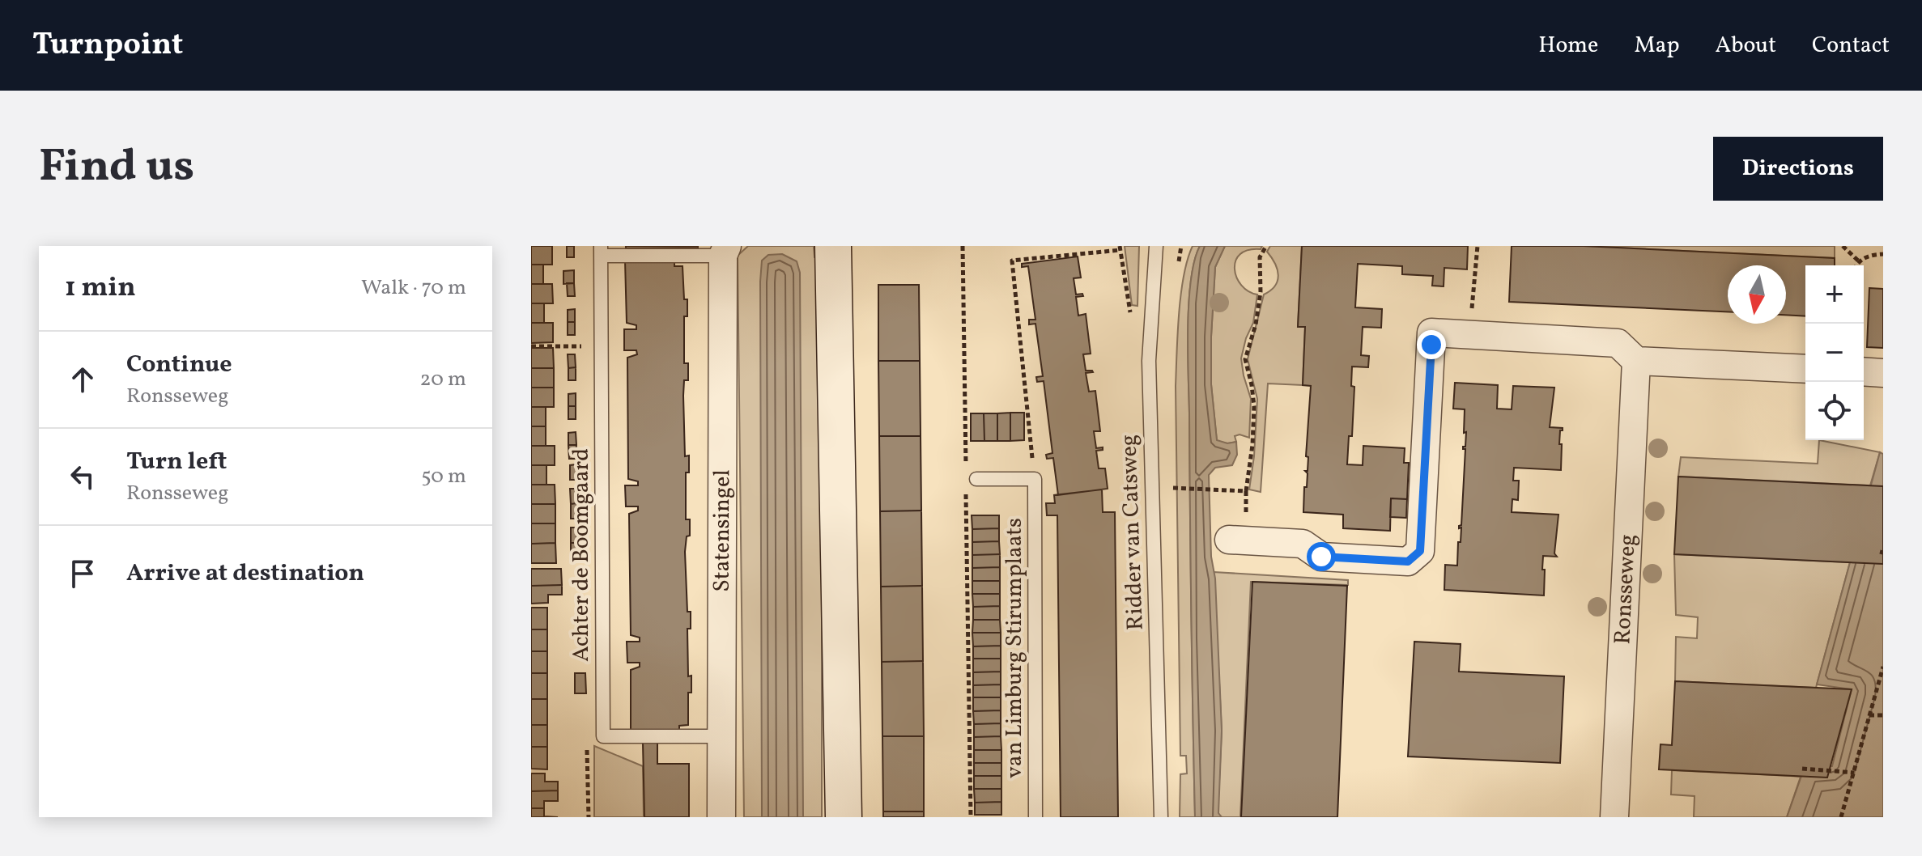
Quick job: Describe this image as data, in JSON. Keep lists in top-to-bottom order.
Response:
{
  "streets": {
    "street": ["Statensingel", "Ronsseweg"],
    "lane": ["Ridder van Catsweg", "Achter de Boomgaard", "van Limburg Stirumplaats"]
  },
  "crossings": [
    ["Statensingel", "Achter de Boomgaard"]
  ],
  "north": "bottom",
  "page": {
    "header": "Turnpoint",
    "nav": [
      "Home",
      "Map",
      "About",
      "Contact"
    ],
    "title": "Find us",
    "buttons": "Directions",
    "heading": ["1 min", "Walk · 70 m"],
    "map_buttons": ["+", "−"],
    "list": [
      ["Continue", "Ronsseweg", "20 m"],
      ["Turn left", "Ronsseweg", "50 m"],
      "Arrive at destination"
    ]
  }
}
